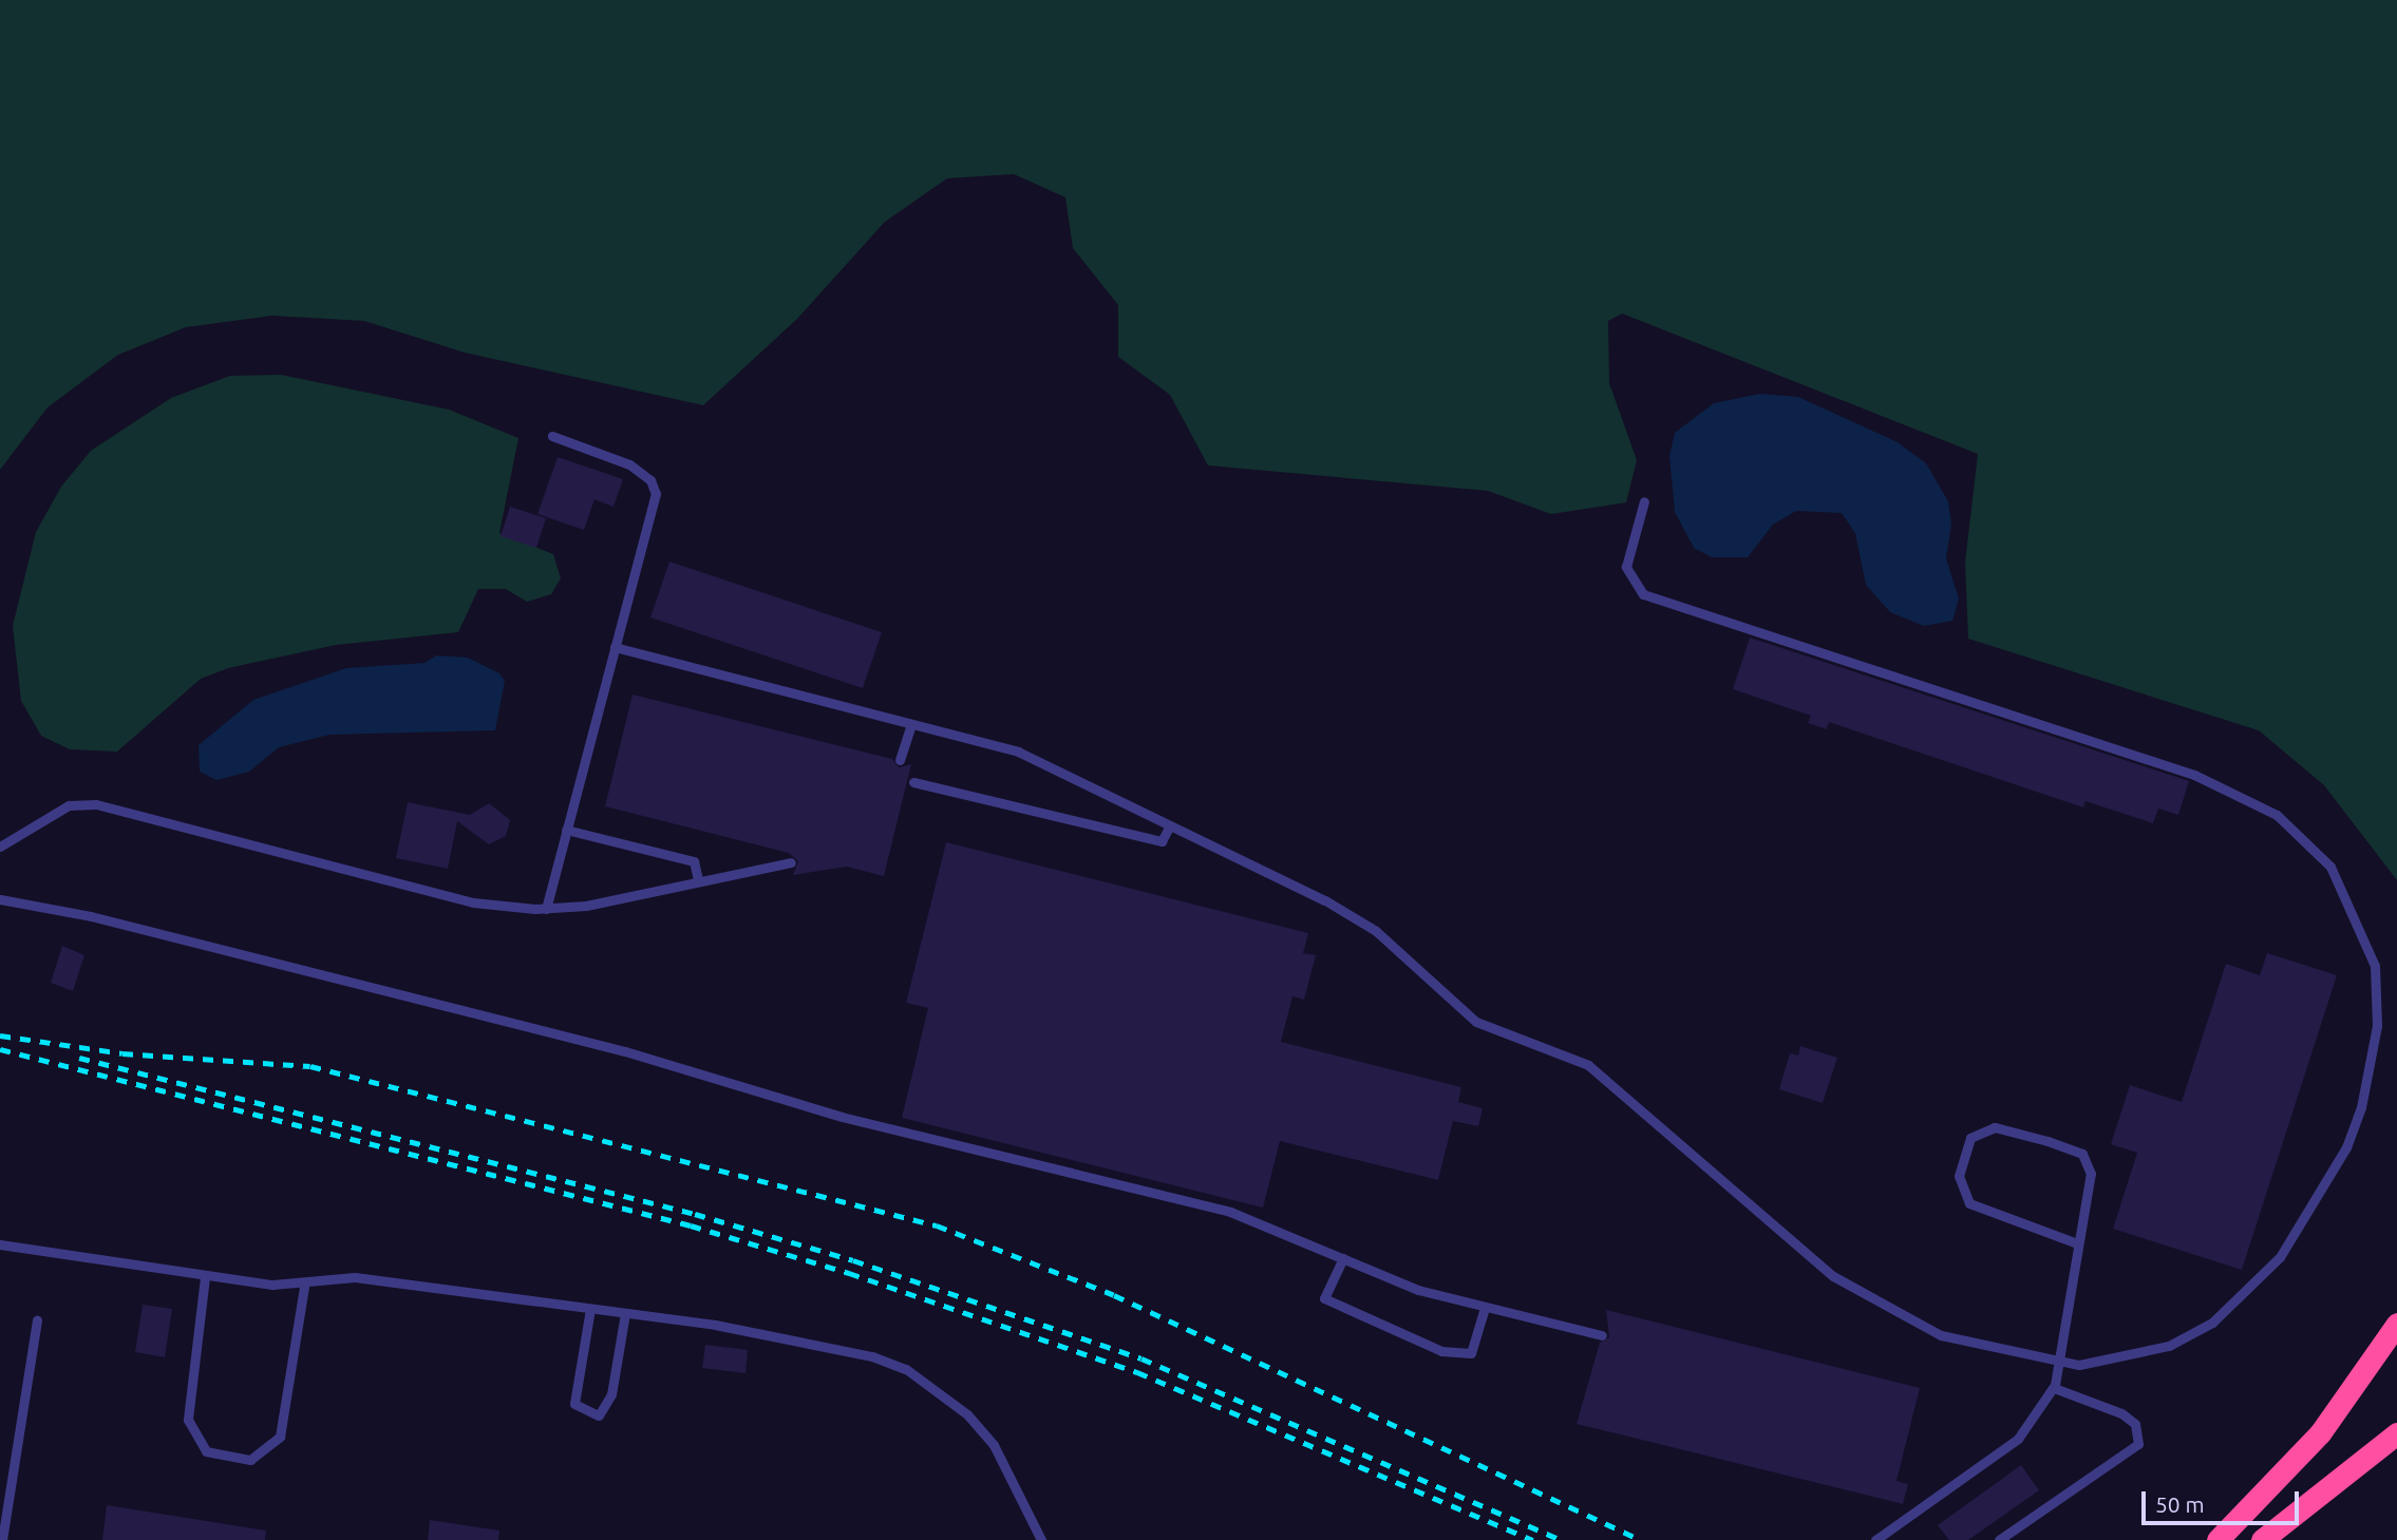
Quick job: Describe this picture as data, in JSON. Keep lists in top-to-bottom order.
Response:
{
  "scale_bar": "50 m"
}
